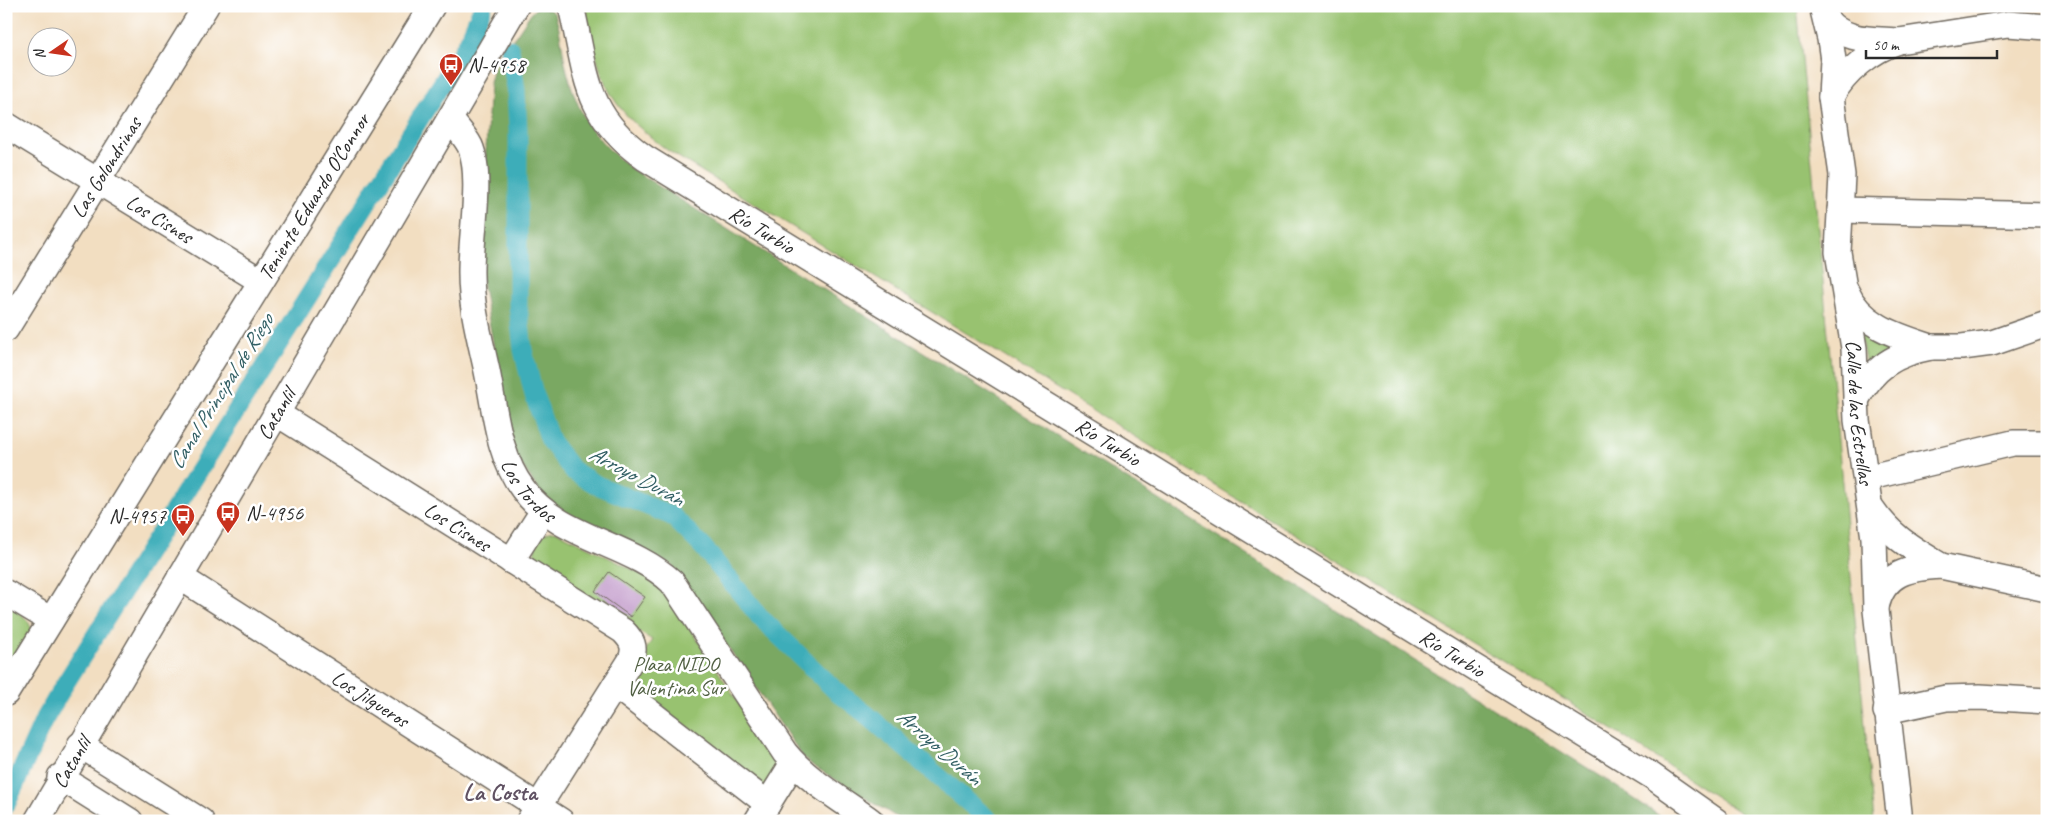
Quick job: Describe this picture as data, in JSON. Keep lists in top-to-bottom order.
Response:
{
  "streets": {
    "street": [
      "Las Golondrinas",
      "Teniente Eduardo O'Connor",
      "Los Cisnes",
      "Río Turbio",
      "Catanlil",
      "Calle de las Estrellas",
      "Los Tordos",
      "Los Jilgueros"
    ]
  },
  "crossings": [
    ["Las Golondrinas", "Los Cisnes"],
    ["Teniente Eduardo O'Connor", "Los Cisnes"],
    ["Los Cisnes", "Catanlil"],
    ["Catanlil", "Los Tordos"],
    ["Catanlil", "Los Jilgueros"]
  ],
  "districts": ["La Costa"],
  "water": ["Canal Principal de Riego", "Arroyo Durán"],
  "parks": ["Plaza NIDO Valentina Sur"],
  "places": {
    "bus stop": ["N-4958", "N-4956", "N-4957"]
  },
  "scale_bar": "50 m",
  "north": "left"
}
